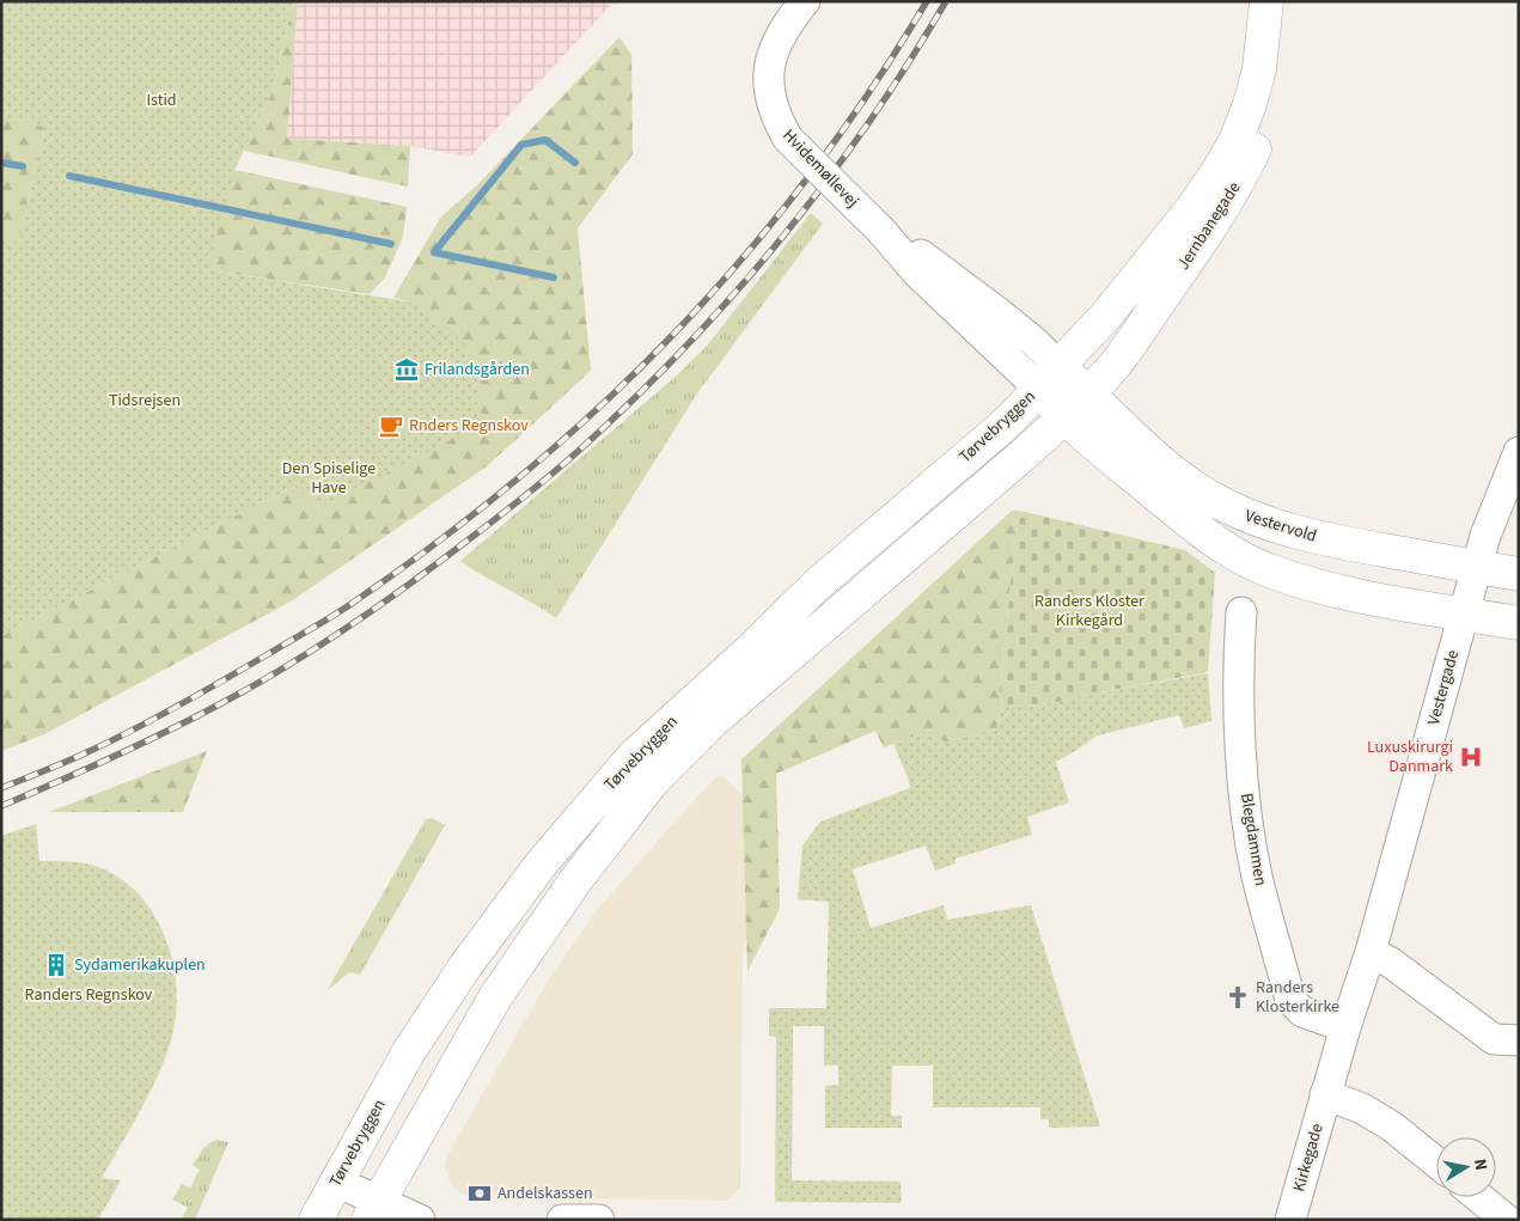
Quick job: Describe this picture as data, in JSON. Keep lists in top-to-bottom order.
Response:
{
  "streets": {
    "main road": ["Jernbanegade", "Tørvebryggen", "Vestervold"],
    "street": [
      "Hvidemøllevej",
      "Vestergade",
      "Blegdammen",
      "Kirkegade"
    ]
  },
  "crossings": [
    ["Hvidemøllevej", "Jernbanegade"],
    ["Hvidemøllevej", "Tørvebryggen"],
    ["Hvidemøllevej", "Vestervold"],
    ["Jernbanegade", "Tørvebryggen"],
    ["Jernbanegade", "Vestervold"],
    ["Tørvebryggen", "Vestervold"],
    ["Vestervold", "Vestergade"],
    ["Vestergade", "Blegdammen"],
    ["Vestergade", "Kirkegade"],
    ["Blegdammen", "Kirkegade"]
  ],
  "parks": [
    "Istid",
    "Tidsrejsen",
    "Den Spiselige Have",
    "Randers Kloster Kirkegård",
    "Randers Regnskov"
  ],
  "places": {
    "museum": ["Frilandsgården"],
    "cafe": ["Rnders Regnskov"],
    "hospital": ["Luxuskirurgi Danmark"],
    "building": ["Sydamerikakuplen"],
    "church": ["Randers Klosterkirke"],
    "bank": ["Andelskassen"]
  },
  "north": "right"
}
